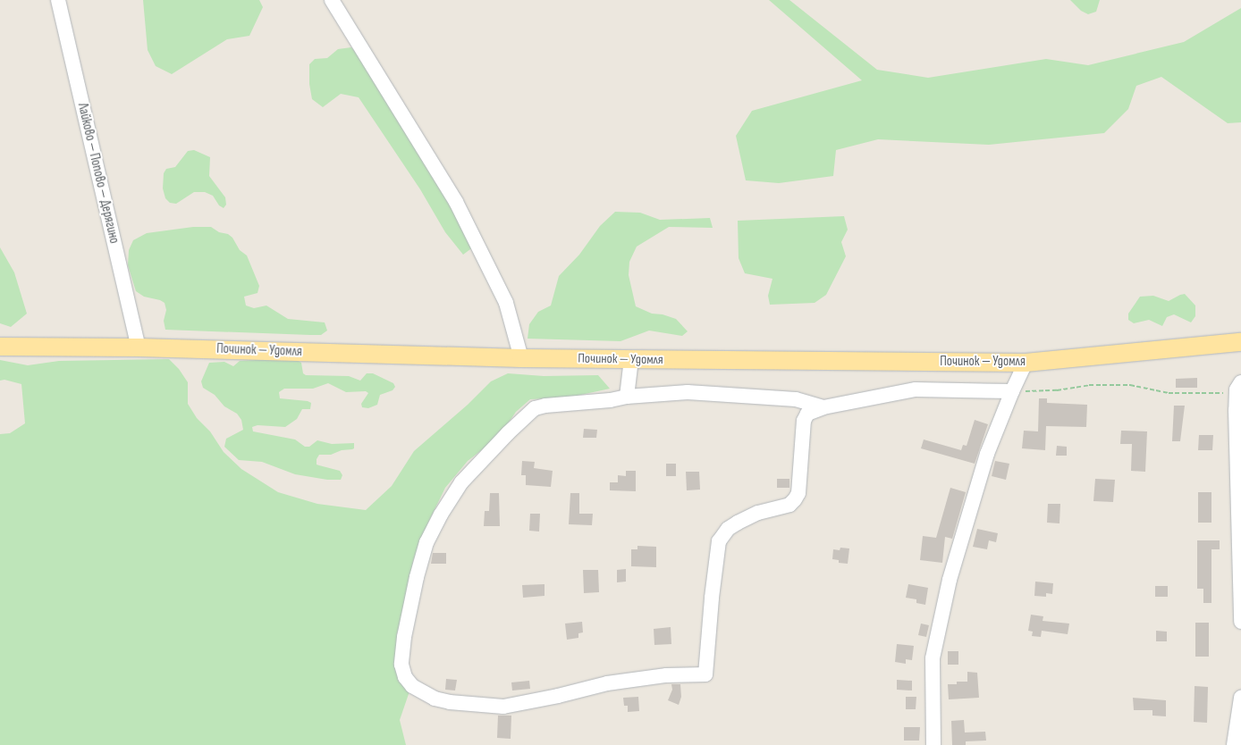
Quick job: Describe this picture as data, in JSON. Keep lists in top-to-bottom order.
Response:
{
  "streets": {
    "main road": ["Починок — Удомля"],
    "street": ["Лайково — Попово — Дерягино"]
  },
  "crossings": [
    ["Лайково — Попово — Дерягино", "Починок — Удомля"]
  ]
}
